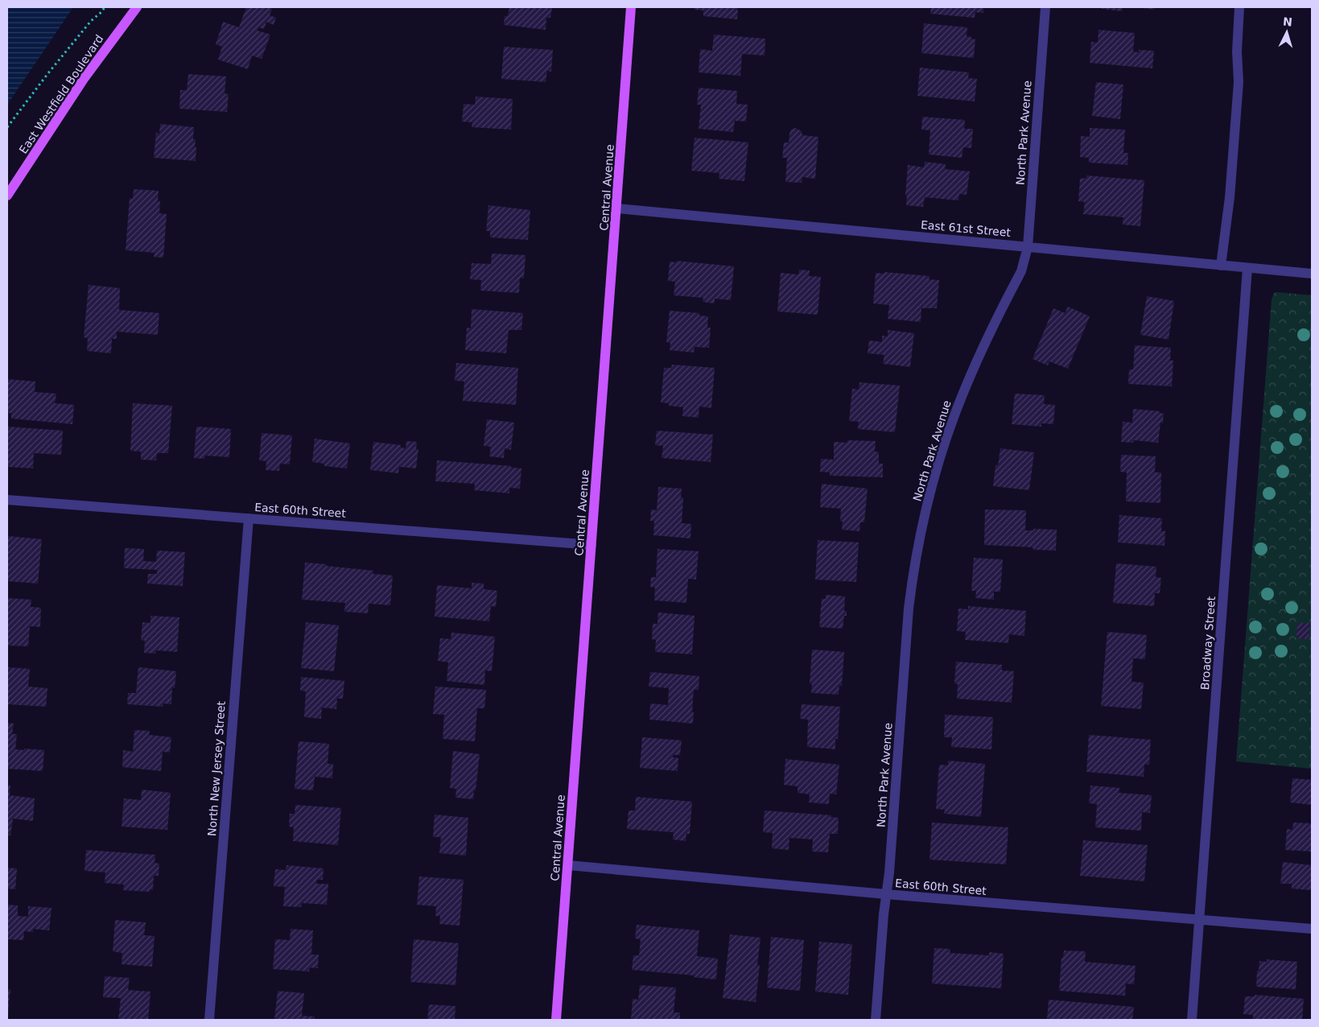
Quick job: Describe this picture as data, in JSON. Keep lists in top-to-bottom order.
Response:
{
  "streets": {
    "main road": ["East Westfield Boulevard", "Central Avenue"],
    "street": [
      "North Park Avenue",
      "East 61st Street",
      "East 60th Street",
      "Broadway Street",
      "North New Jersey Street"
    ]
  },
  "crossings": [
    ["North Park Avenue", "East 61st Street"],
    ["North Park Avenue", "East 60th Street"],
    ["Central Avenue", "East 61st Street"],
    ["Central Avenue", "East 60th Street"],
    ["East 61st Street", "Broadway Street"],
    ["East 60th Street", "Broadway Street"],
    ["East 60th Street", "North New Jersey Street"]
  ],
  "north": "top"
}
